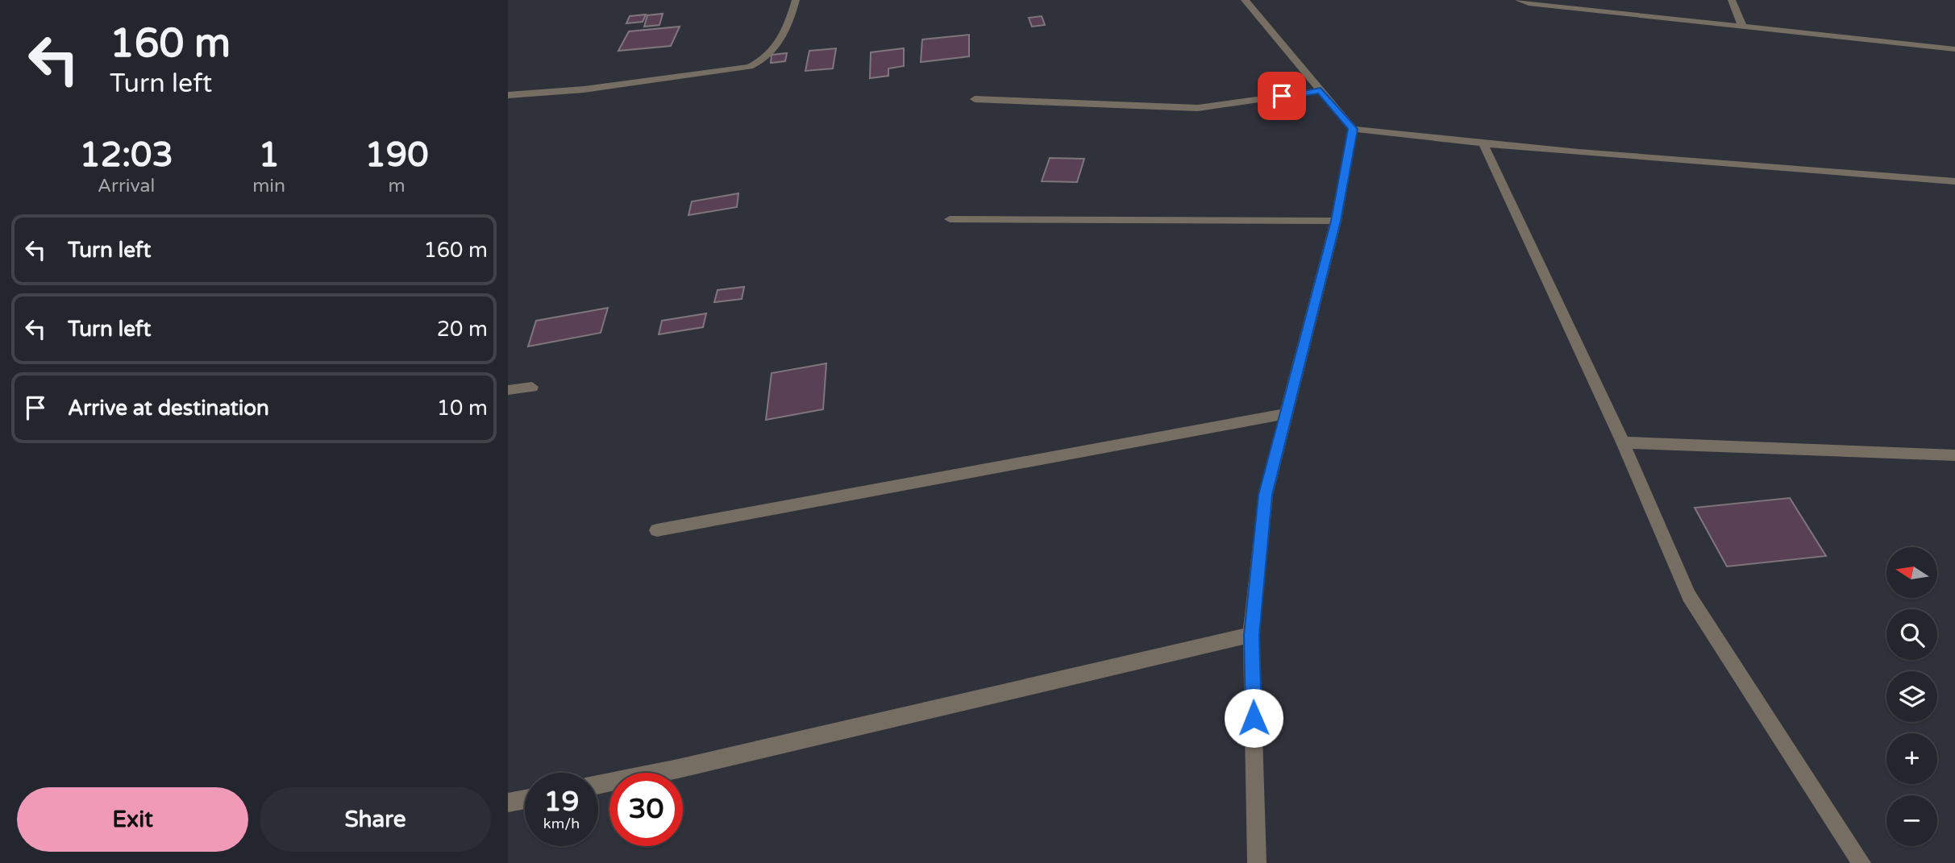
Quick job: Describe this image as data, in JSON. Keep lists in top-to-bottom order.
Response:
{
  "north": "left",
  "page": {
    "turn": ["160 m", "Turn left"],
    "eta": [
      "12:03",
      "Arrival",
      "1",
      "min",
      "190",
      "m"
    ],
    "list": [
      {
        "name": "Turn left",
        "value": "160 m"
      },
      {
        "name": "Turn left",
        "value": "20 m"
      },
      {
        "name": "Arrive at destination",
        "value": "10 m"
      }
    ],
    "map_buttons": ["+", "−"],
    "speed": "19 km/h",
    "limit": "30",
    "buttons": ["Exit", "Share"]
  }
}
